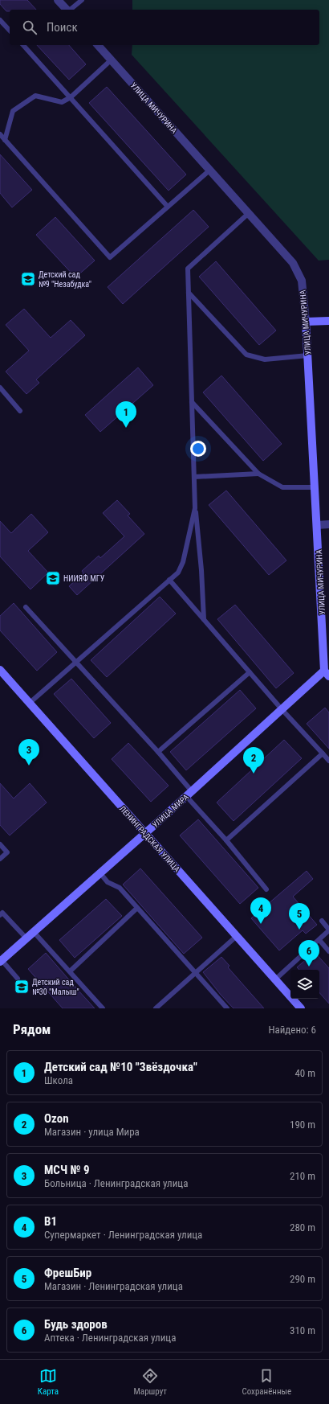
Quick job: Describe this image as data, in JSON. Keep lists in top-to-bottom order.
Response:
{
  "streets": {
    "street": ["УЛИЦА МИЧУРИНА", "УЛИЦА МИРА", "ЛЕНИНГРАДСКАЯ УЛИЦА"]
  },
  "crossings": [
    ["УЛИЦА МИЧУРИНА", "УЛИЦА МИРА"],
    ["УЛИЦА МИРА", "ЛЕНИНГРАДСКАЯ УЛИЦА"]
  ],
  "places": {
    "school or university": ["Детский сад №9 \"Незабудка\"", "НИИЯФ МГУ", "Детский сад №30 \"Малыш\""]
  },
  "page": {
    "search": "Поиск",
    "pins": [
      "1",
      "3",
      "2",
      "4",
      "5",
      "6"
    ],
    "heading": ["Рядом", "Найдено: 6"],
    "list": [
      {
        "mark": "1",
        "name": "Детский сад №10 \"Звёздочка\"",
        "note": "Школа",
        "value": "40 m"
      },
      {
        "mark": "2",
        "name": "Ozon",
        "note": "Магазин · улица Мира",
        "value": "190 m"
      },
      {
        "mark": "3",
        "name": "МСЧ № 9",
        "note": "Больница · Ленинградская улица",
        "value": "210 m"
      },
      {
        "mark": "4",
        "name": "В1",
        "note": "Супермаркет · Ленинградская улица",
        "value": "280 m"
      },
      {
        "mark": "5",
        "name": "ФрешБир",
        "note": "Магазин · Ленинградская улица",
        "value": "290 m"
      },
      {
        "mark": "6",
        "name": "Будь здоров",
        "note": "Аптека · Ленинградская улица",
        "value": "310 m"
      }
    ],
    "nav": ["Карта", "Маршрут", "Сохранённые"]
  }
}
